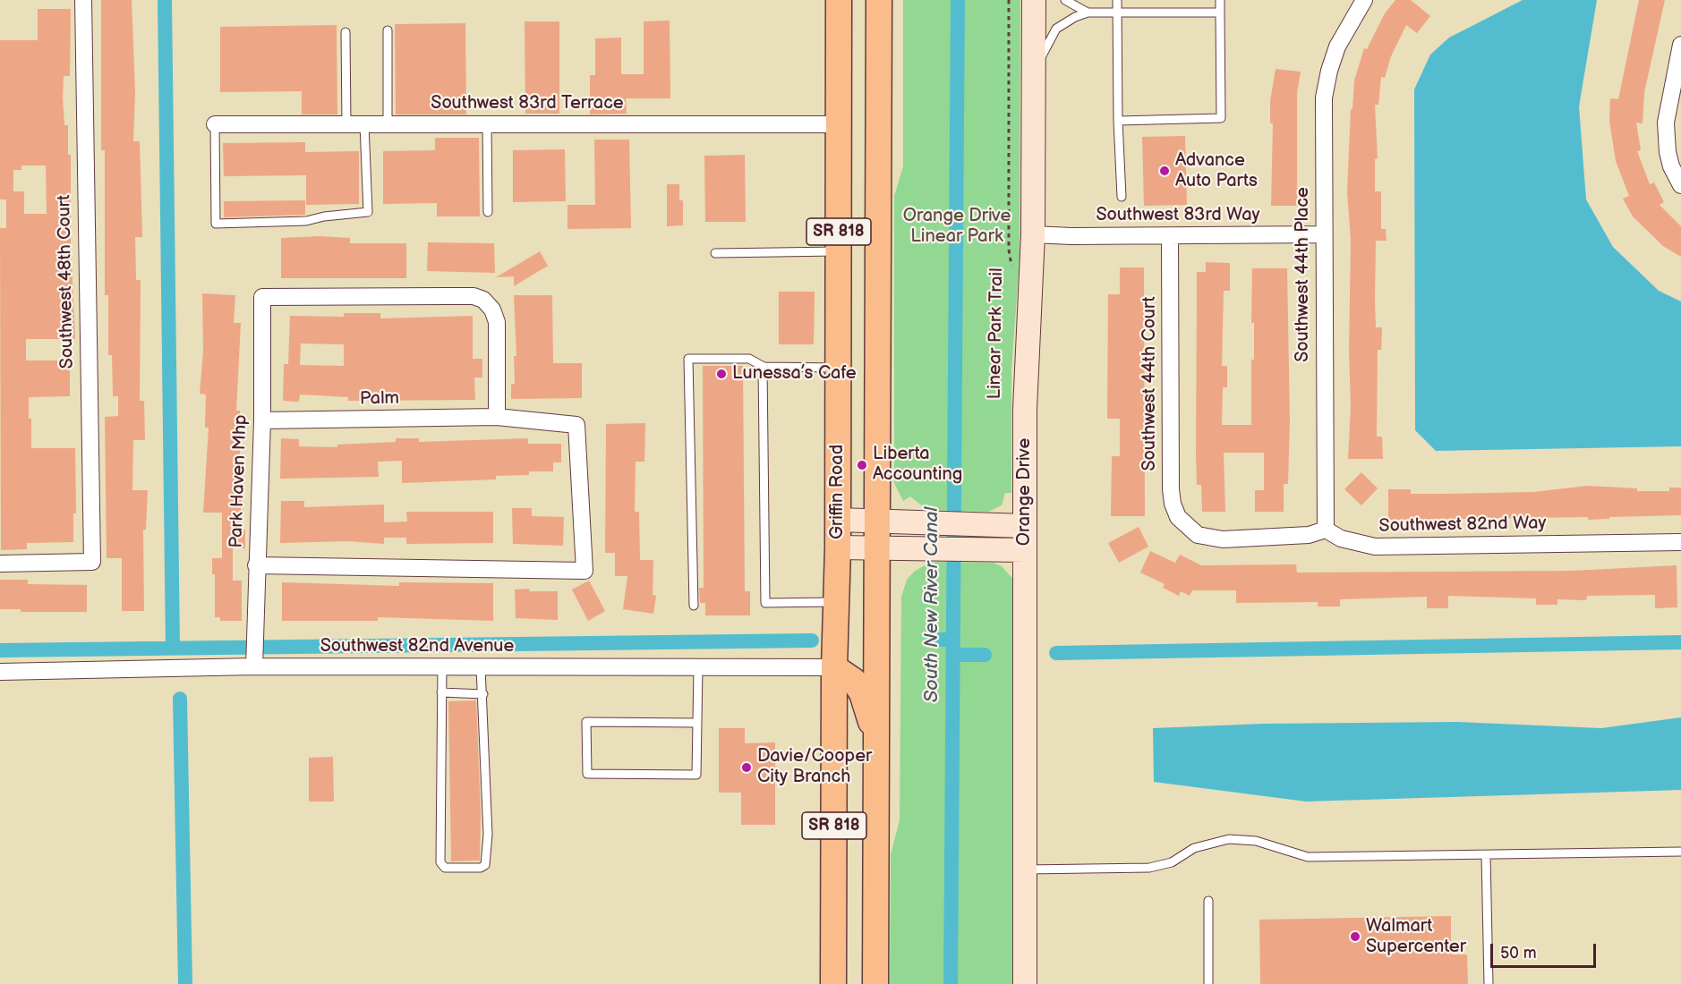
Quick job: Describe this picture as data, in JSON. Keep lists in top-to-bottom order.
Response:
{
  "streets": {
    "main road": ["SR 818", "Griffin Road"],
    "street": [
      "Southwest 83rd Terrace",
      "Southwest 83rd Way",
      "Southwest 44th Place",
      "Southwest 48th Court",
      "Southwest 44th Court",
      "Palm",
      "Park Haven Mhp",
      "Orange Drive",
      "Southwest 82nd Way",
      "Southwest 82nd Avenue"
    ],
    "path": ["Linear Park Trail"]
  },
  "crossings": [
    ["Southwest 83rd Terrace", "Griffin Road"],
    ["Southwest 83rd Way", "Southwest 44th Place"],
    ["Southwest 83rd Way", "Southwest 44th Court"],
    ["Southwest 83rd Way", "Orange Drive"],
    ["Southwest 44th Place", "Southwest 44th Court"],
    ["Southwest 44th Place", "Southwest 82nd Way"],
    ["Southwest 44th Court", "Southwest 82nd Way"],
    ["Palm", "Park Haven Mhp"],
    ["Park Haven Mhp", "Southwest 82nd Avenue"],
    ["Griffin Road", "Southwest 82nd Avenue"]
  ],
  "water": ["South New River Canal"],
  "parks": ["Orange Drive Linear Park"],
  "places": [
    "Advance Auto Parts",
    "Lunessa’s Cafe",
    "Liberta Accounting",
    "Davie/Cooper City Branch",
    "Walmart Supercenter"
  ],
  "scale_bar": "50 m"
}
